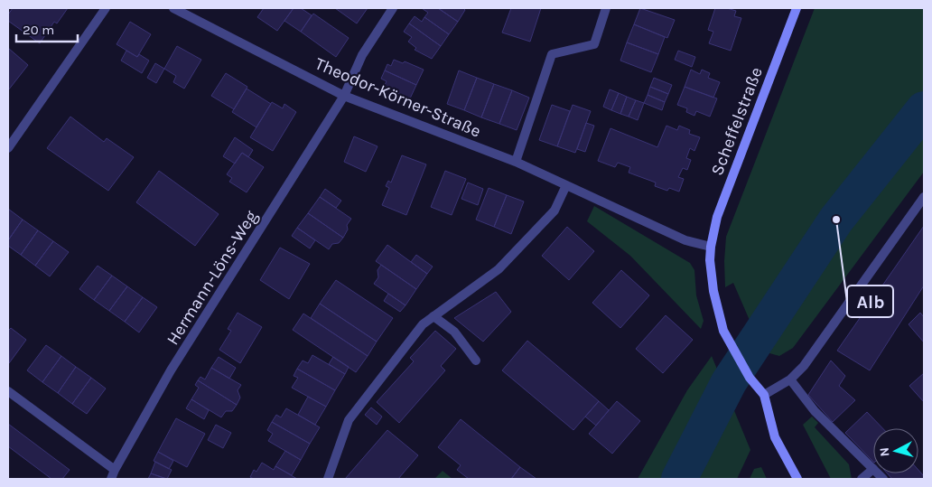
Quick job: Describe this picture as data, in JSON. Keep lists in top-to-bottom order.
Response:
{
  "streets": {
    "street": ["Theodor-Körner-Straße", "Scheffelstraße", "Hermann-Löns-Weg"]
  },
  "crossings": [
    ["Theodor-Körner-Straße", "Scheffelstraße"],
    ["Theodor-Körner-Straße", "Hermann-Löns-Weg"]
  ],
  "places": ["Alb"],
  "scale_bar": "20 m",
  "north": "left"
}
